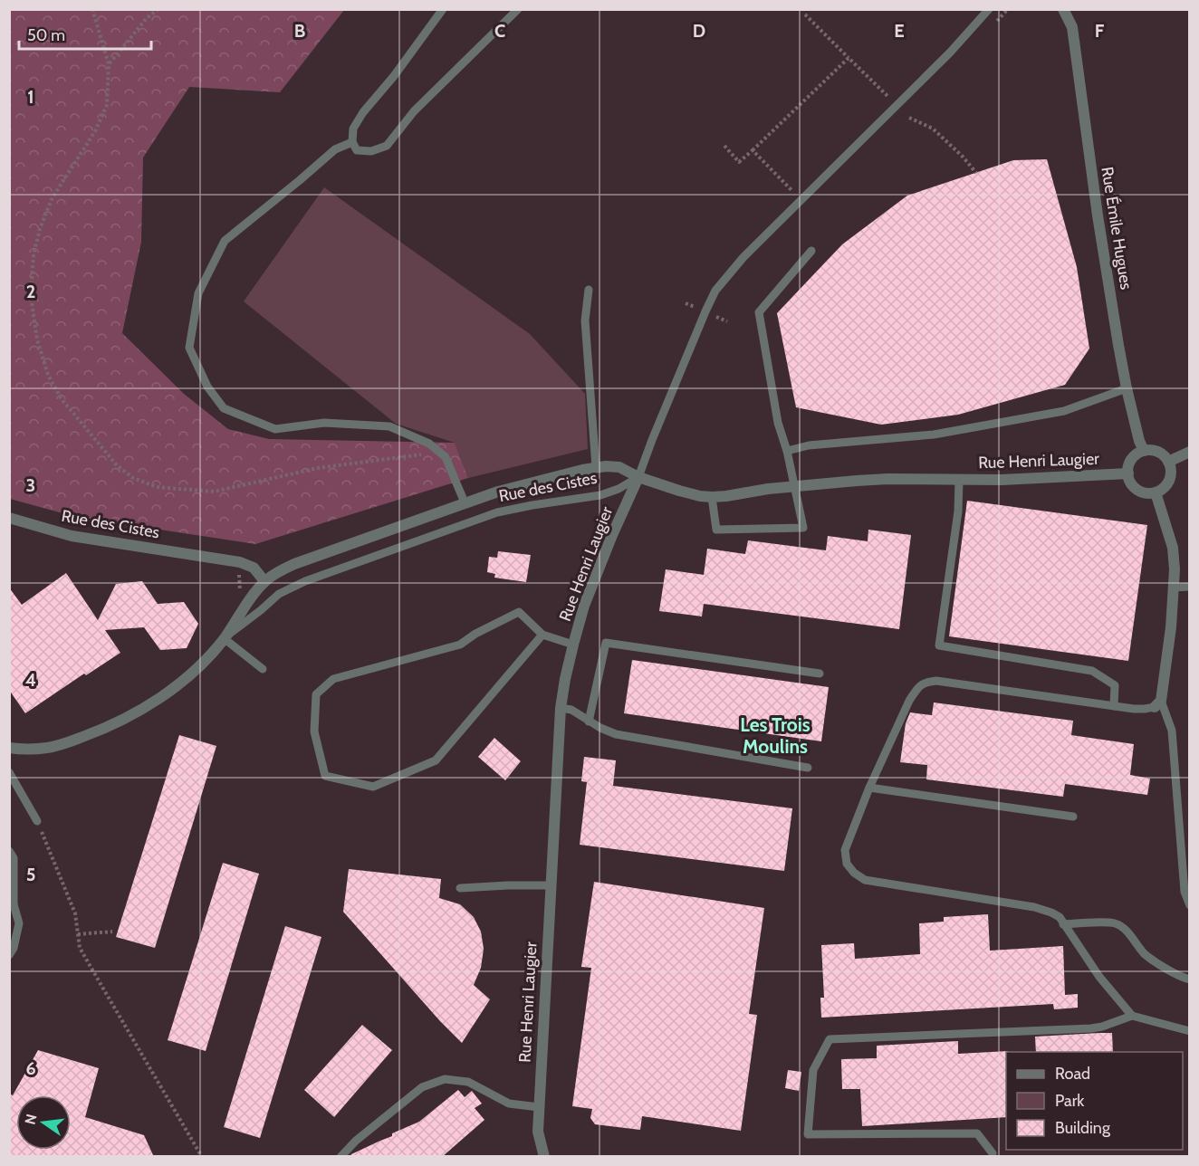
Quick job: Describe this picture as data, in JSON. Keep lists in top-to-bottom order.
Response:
{
  "streets": {
    "street": ["Rue Émile Hugues", "Rue Henri Laugier", "Rue des Cistes"]
  },
  "crossings": [
    ["Rue Émile Hugues", "Rue Henri Laugier"],
    ["Rue Henri Laugier", "Rue des Cistes"]
  ],
  "districts": ["Les Trois Moulins"],
  "legend": ["Road", "Park", "Building"],
  "scale_bar": "50 m",
  "north": "left",
  "grid": {
    "columns": [
      "B",
      "C",
      "D",
      "E",
      "F"
    ],
    "rows": [
      "1",
      "2",
      "3",
      "4",
      "5",
      "6"
    ]
  }
}
